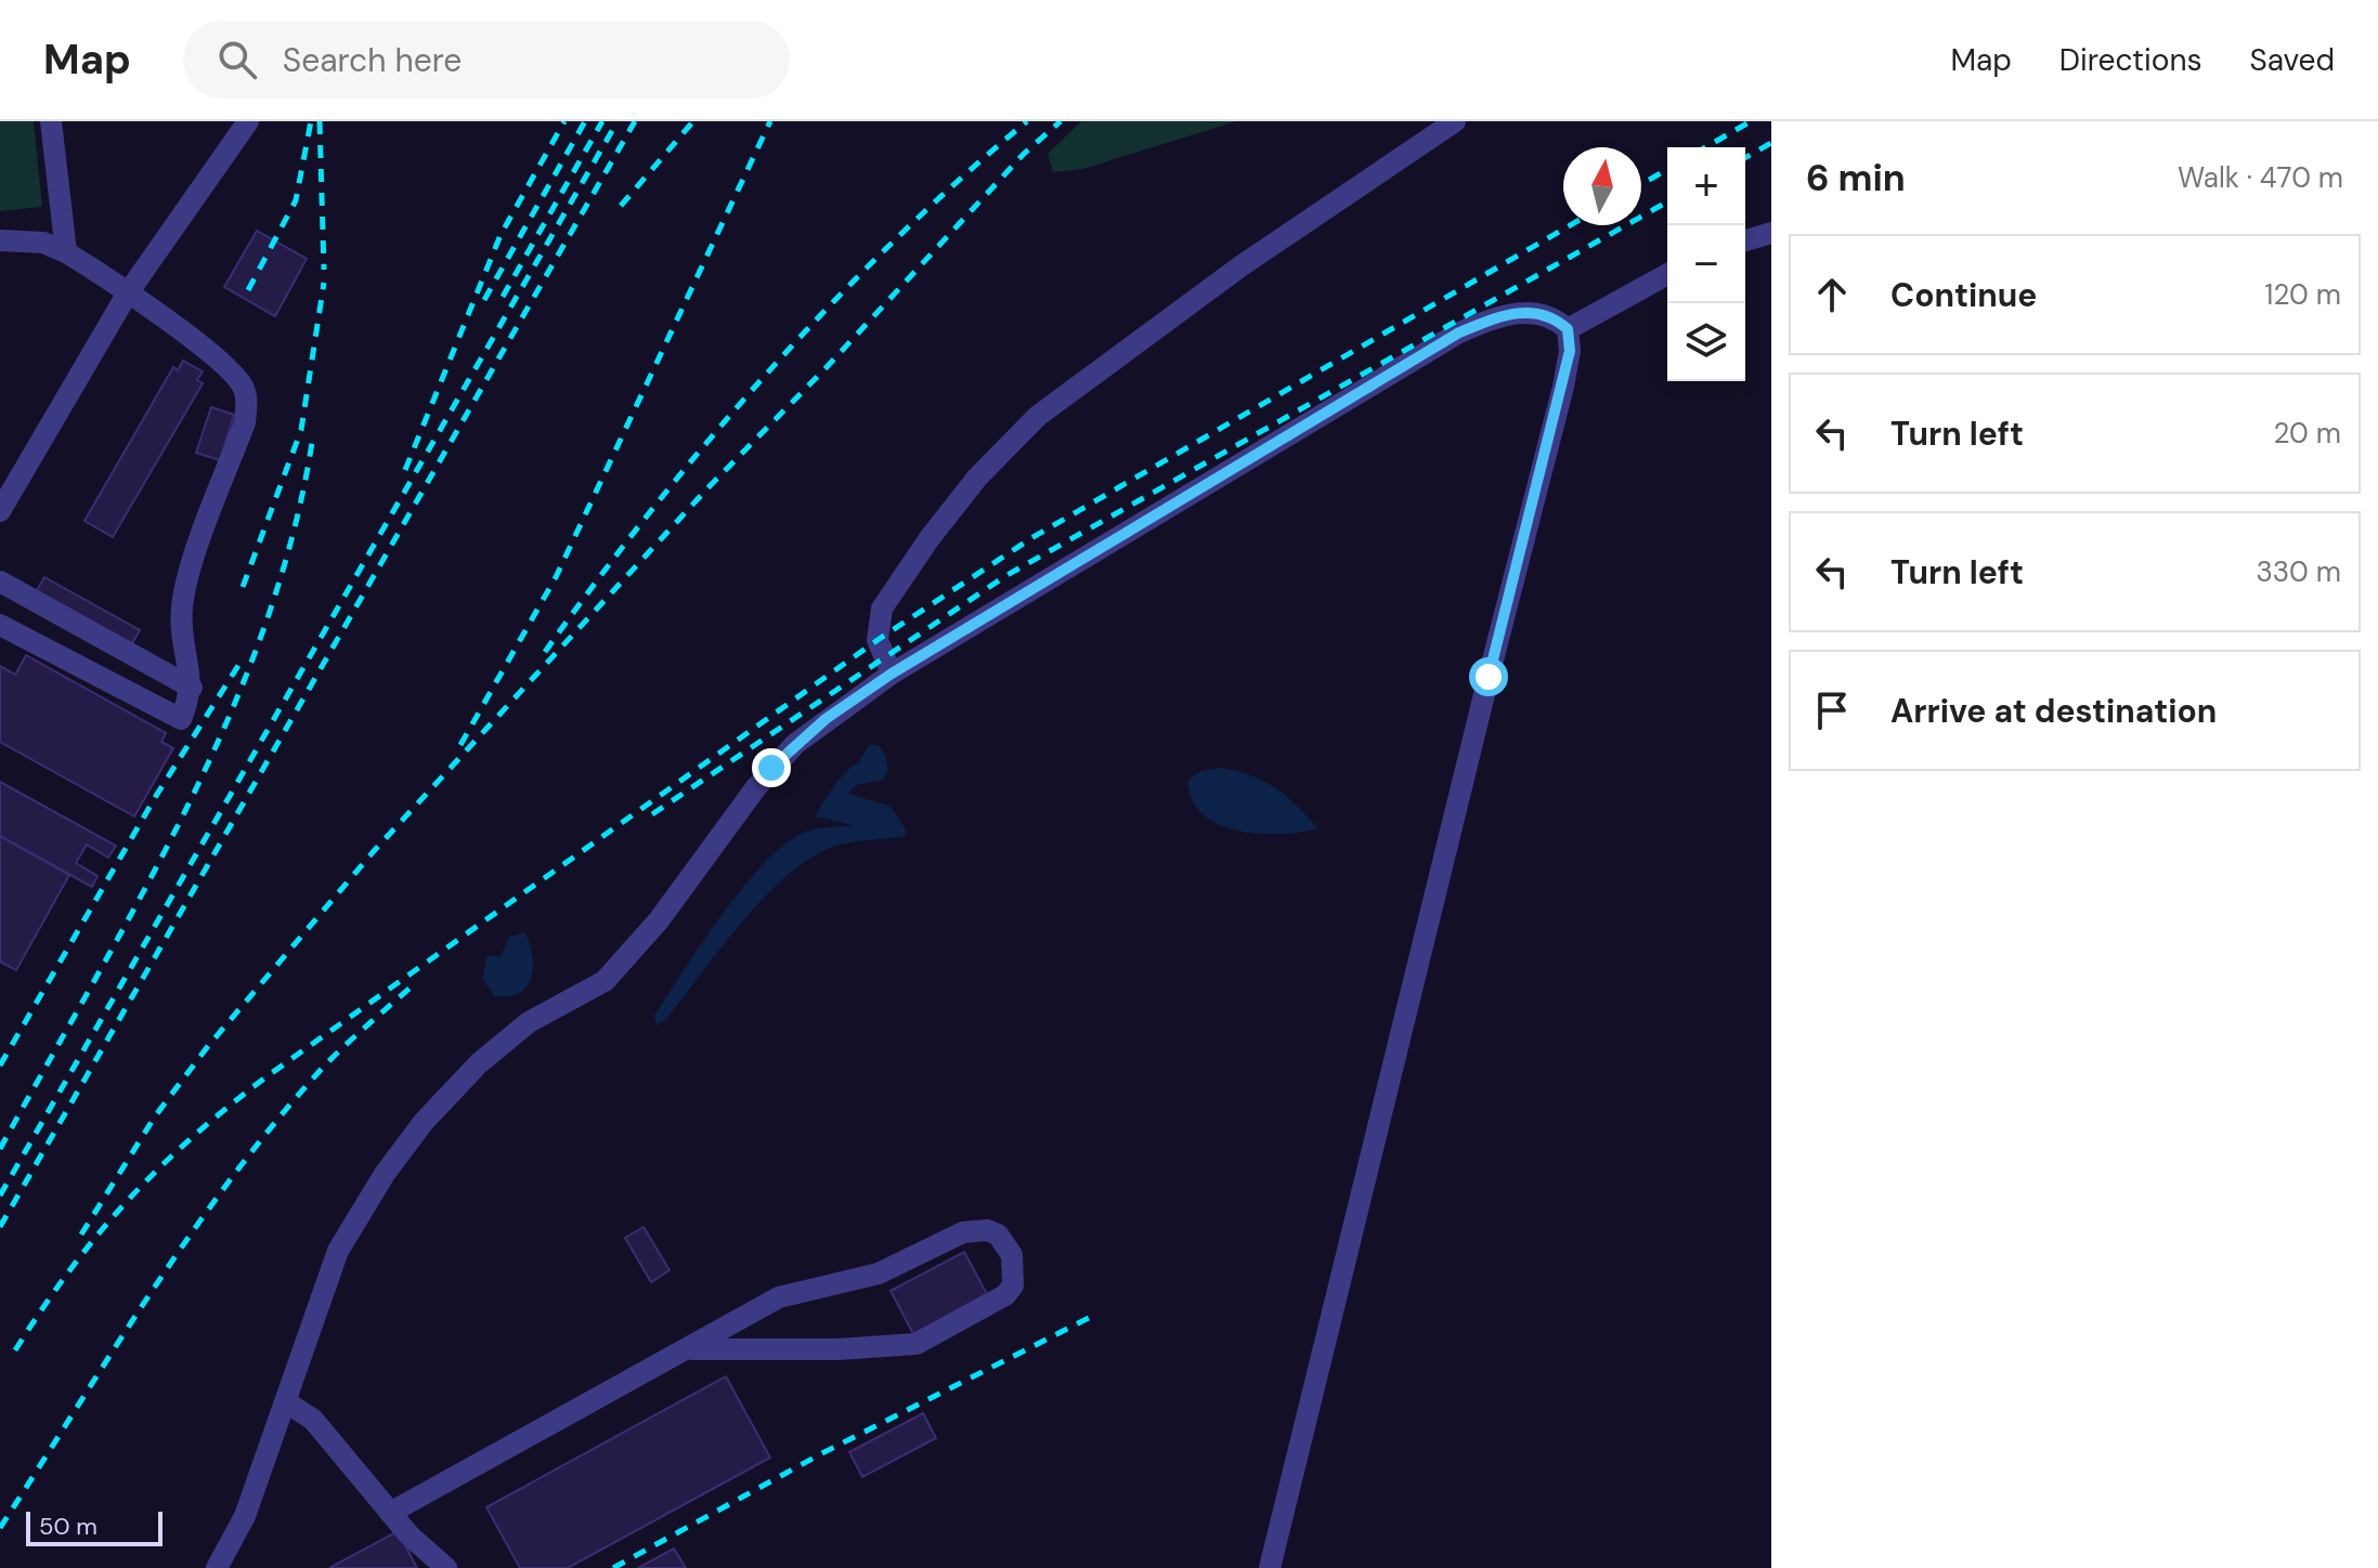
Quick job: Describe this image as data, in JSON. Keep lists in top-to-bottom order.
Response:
{
  "scale_bar": "50 m",
  "north": "top",
  "page": {
    "header": "Map",
    "search": "Search here",
    "nav": ["Map", "Directions", "Saved"],
    "heading": ["6 min", "Walk · 470 m"],
    "map_buttons": ["+", "−"],
    "list": [
      ["Continue", "120 m"],
      ["Turn left", "20 m"],
      ["Turn left", "330 m"],
      "Arrive at destination"
    ],
    "scale": "50 m"
  }
}
